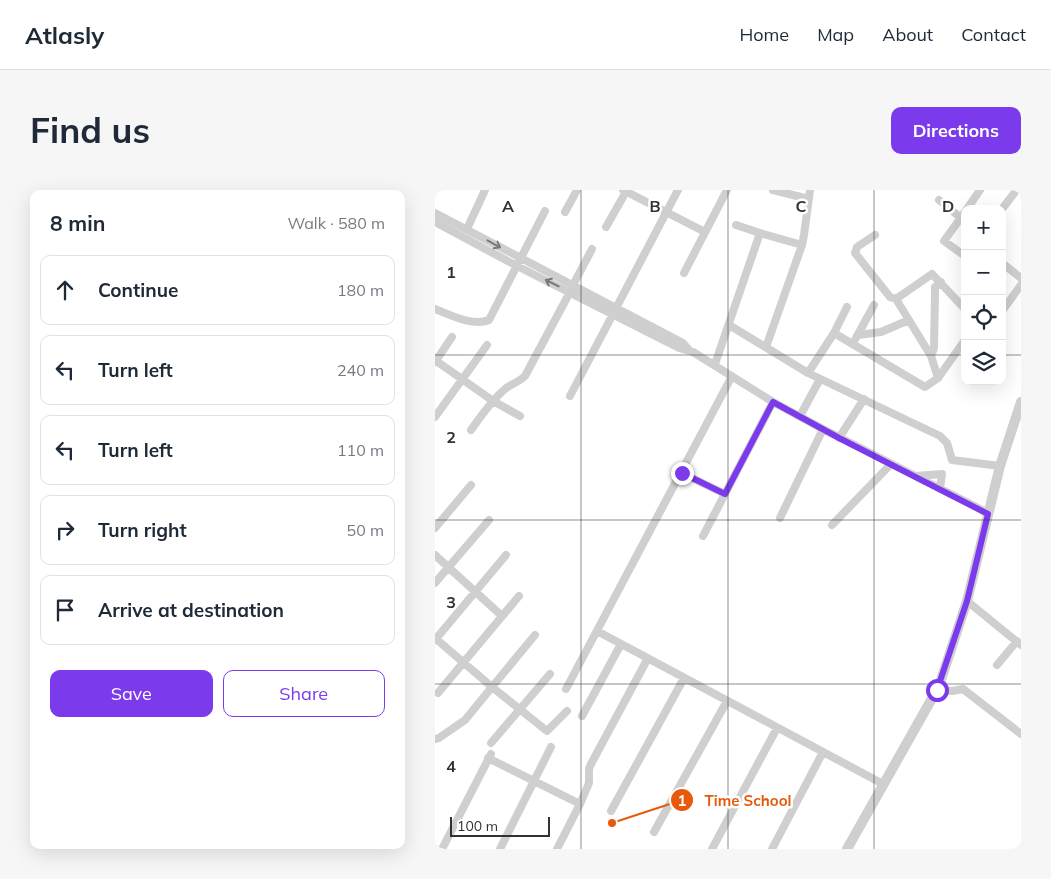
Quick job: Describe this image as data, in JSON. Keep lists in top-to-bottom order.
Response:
{
  "places": ["Time School"],
  "scale_bar": "100 m",
  "page": {
    "header": "Atlasly",
    "nav": [
      "Home",
      "Map",
      "About",
      "Contact"
    ],
    "buttons": [
      "Directions",
      ["Save", "Share"]
    ],
    "title": "Find us",
    "heading": ["8 min", "Walk · 580 m"],
    "map_buttons": ["+", "−"],
    "list": [
      ["Continue", "180 m"],
      ["Turn left", "240 m"],
      ["Turn left", "110 m"],
      ["Turn right", "50 m"],
      "Arrive at destination"
    ],
    "scale": "100 m"
  },
  "grid": {
    "columns": [
      "A",
      "B",
      "C",
      "D"
    ],
    "rows": [
      "1",
      "2",
      "3",
      "4"
    ]
  }
}
